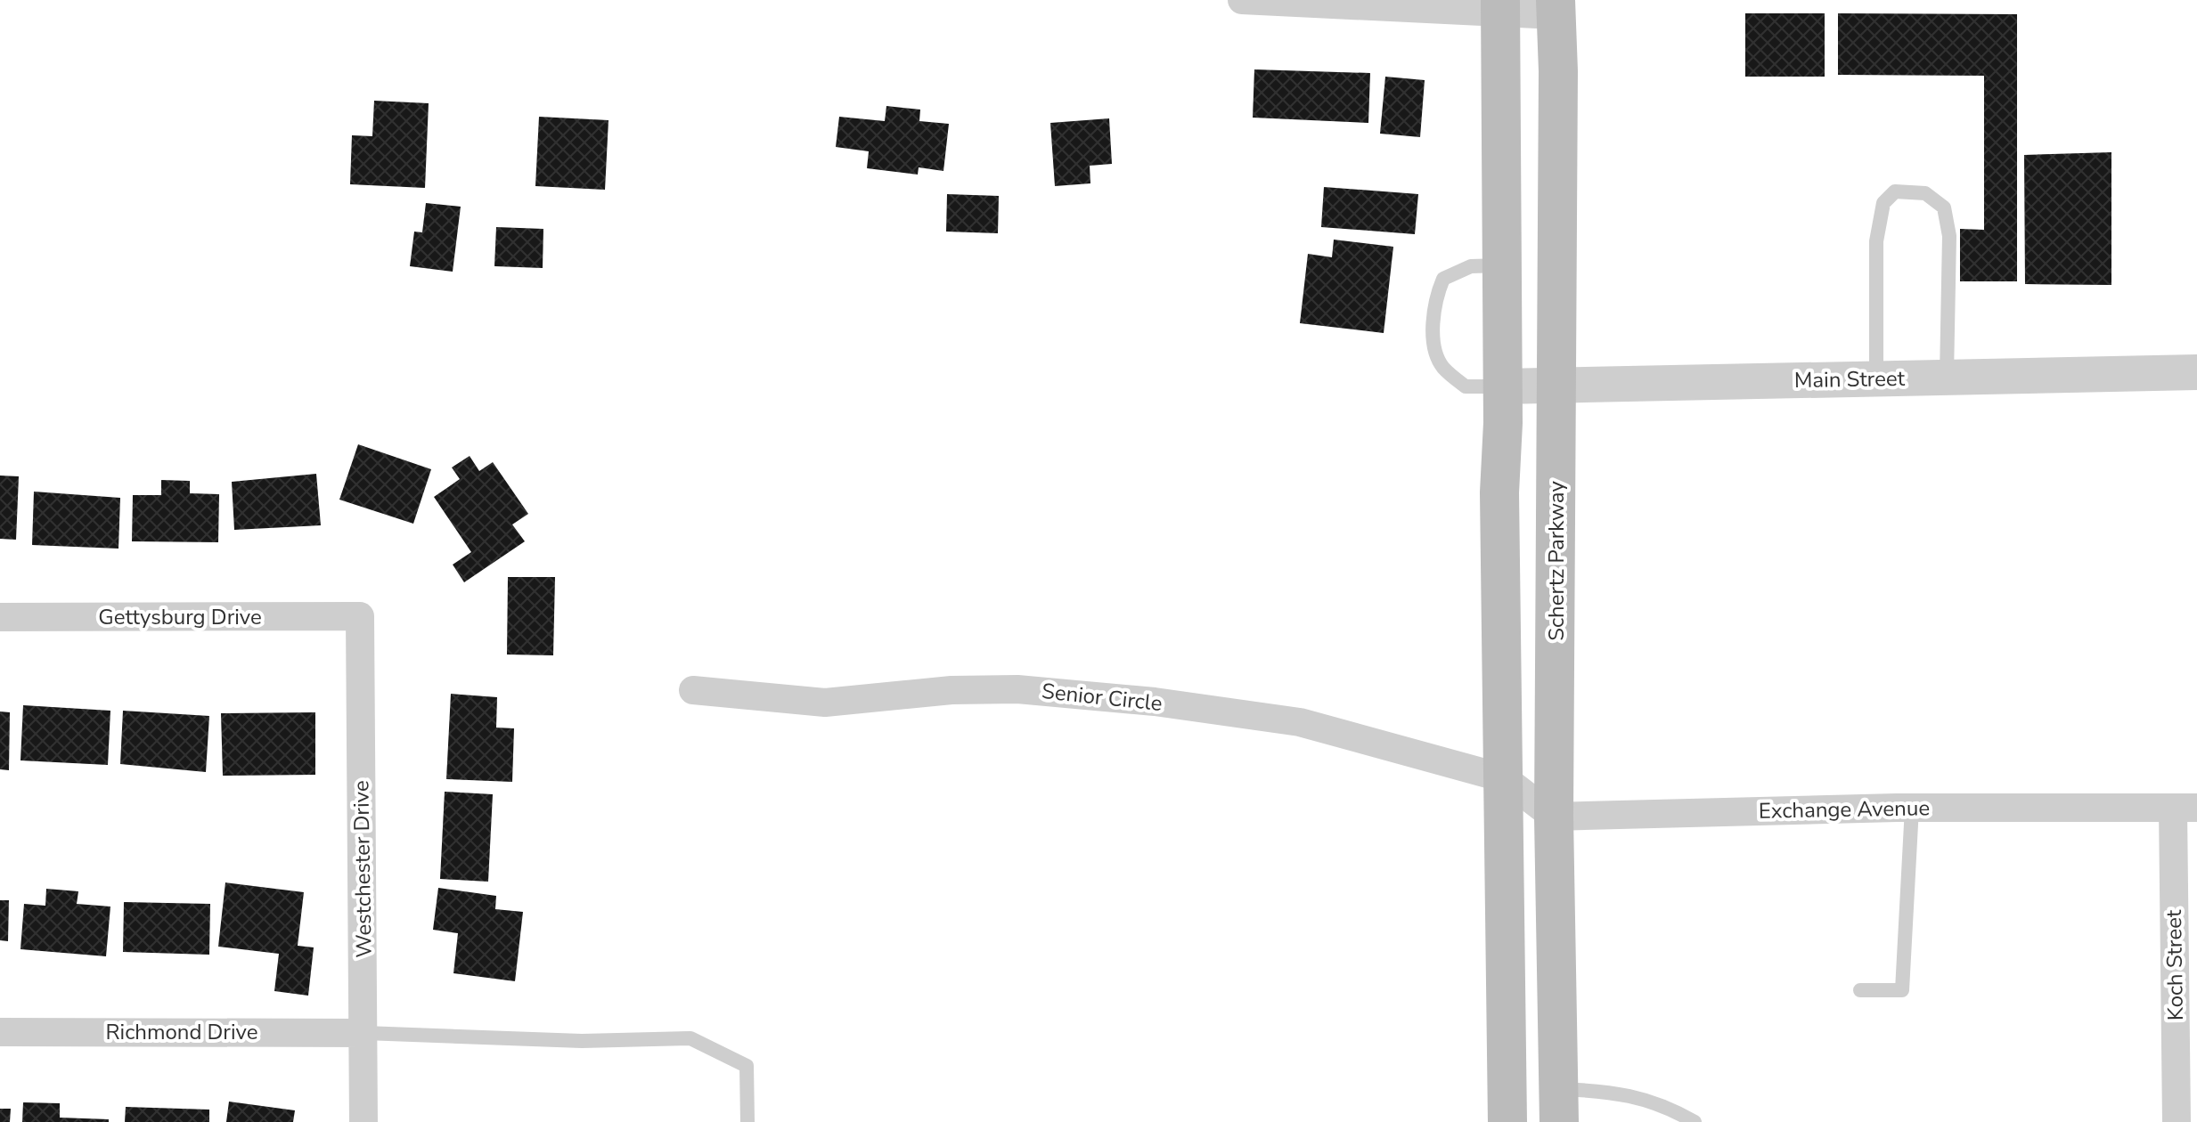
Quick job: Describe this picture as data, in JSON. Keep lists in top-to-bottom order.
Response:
{
  "streets": {
    "main road": ["Schertz Parkway"],
    "street": [
      "Main Street",
      "Gettysburg Drive",
      "Senior Circle",
      "Exchange Avenue",
      "Westchester Drive",
      "Koch Street",
      "Richmond Drive"
    ]
  },
  "crossings": [
    ["Main Street", "Schertz Parkway"],
    ["Schertz Parkway", "Exchange Avenue"],
    ["Gettysburg Drive", "Westchester Drive"],
    ["Exchange Avenue", "Koch Street"],
    ["Westchester Drive", "Richmond Drive"]
  ]
}
